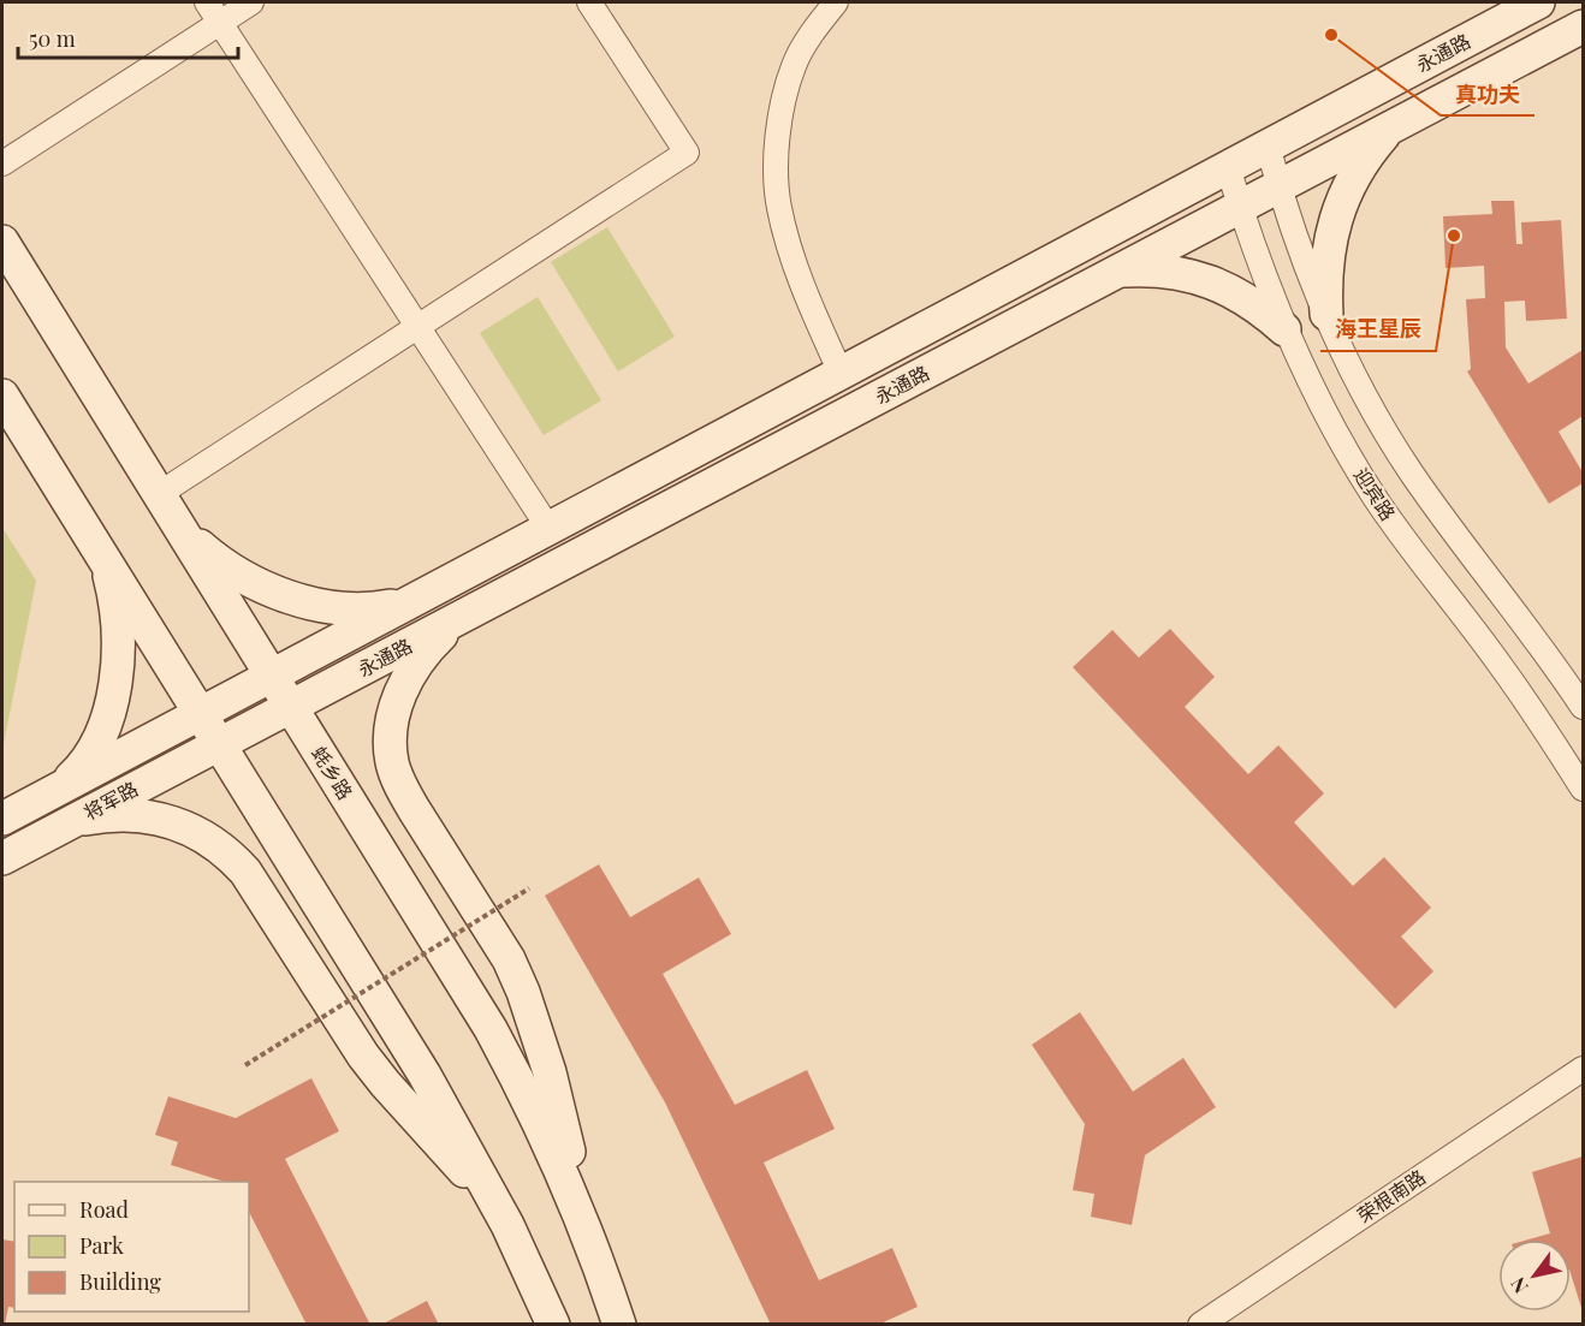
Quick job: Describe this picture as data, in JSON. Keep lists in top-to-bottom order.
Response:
{
  "streets": {
    "street": [
      "永通路",
      "迎宾路",
      "蚝乡路",
      "将军路",
      "荣根南路"
    ]
  },
  "crossings": [
    ["永通路", "迎宾路"],
    ["永通路", "蚝乡路"],
    ["永通路", "将军路"]
  ],
  "places": ["真功夫", "海王星辰"],
  "legend": ["Road", "Park", "Building"],
  "scale_bar": "50 m",
  "north": "bottom left"
}
